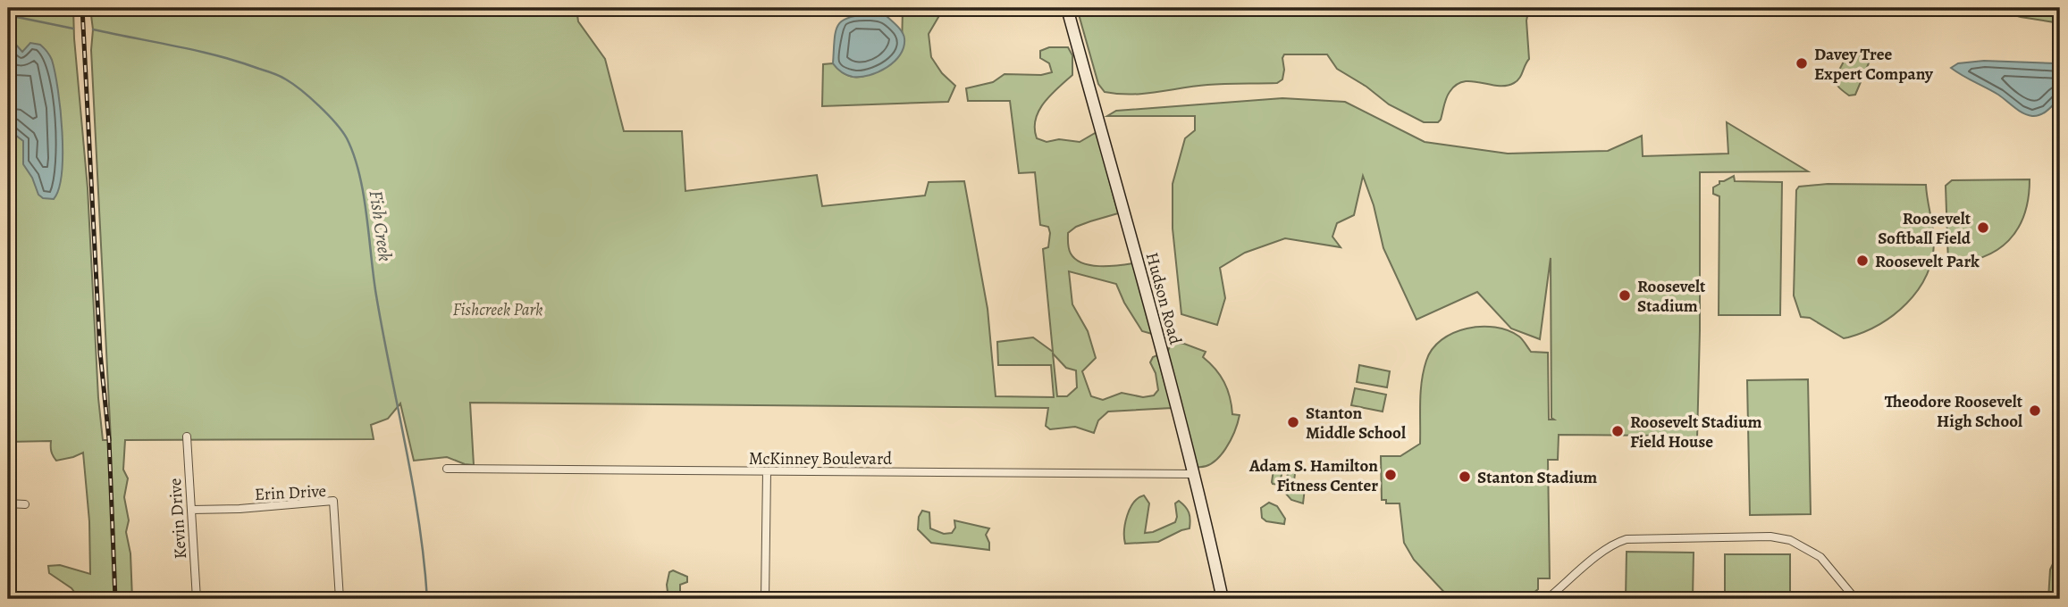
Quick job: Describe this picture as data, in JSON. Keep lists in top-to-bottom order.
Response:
{
  "streets": {
    "street": [
      "Hudson Road",
      "McKinney Boulevard",
      "Erin Drive",
      "Kevin Drive"
    ]
  },
  "crossings": [
    ["Hudson Road", "McKinney Boulevard"],
    ["Erin Drive", "Kevin Drive"]
  ],
  "water": ["Fish Creek"],
  "parks": ["Fishcreek Park"],
  "places": [
    "Davey Tree Expert Company",
    "Roosevelt Softball Field",
    "Roosevelt Park",
    "Roosevelt Stadium",
    "Theodore Roosevelt High School",
    "Stanton Middle School",
    "Roosevelt Stadium Field House",
    "Adam S. Hamilton Fitness Center",
    "Stanton Stadium"
  ]
}
